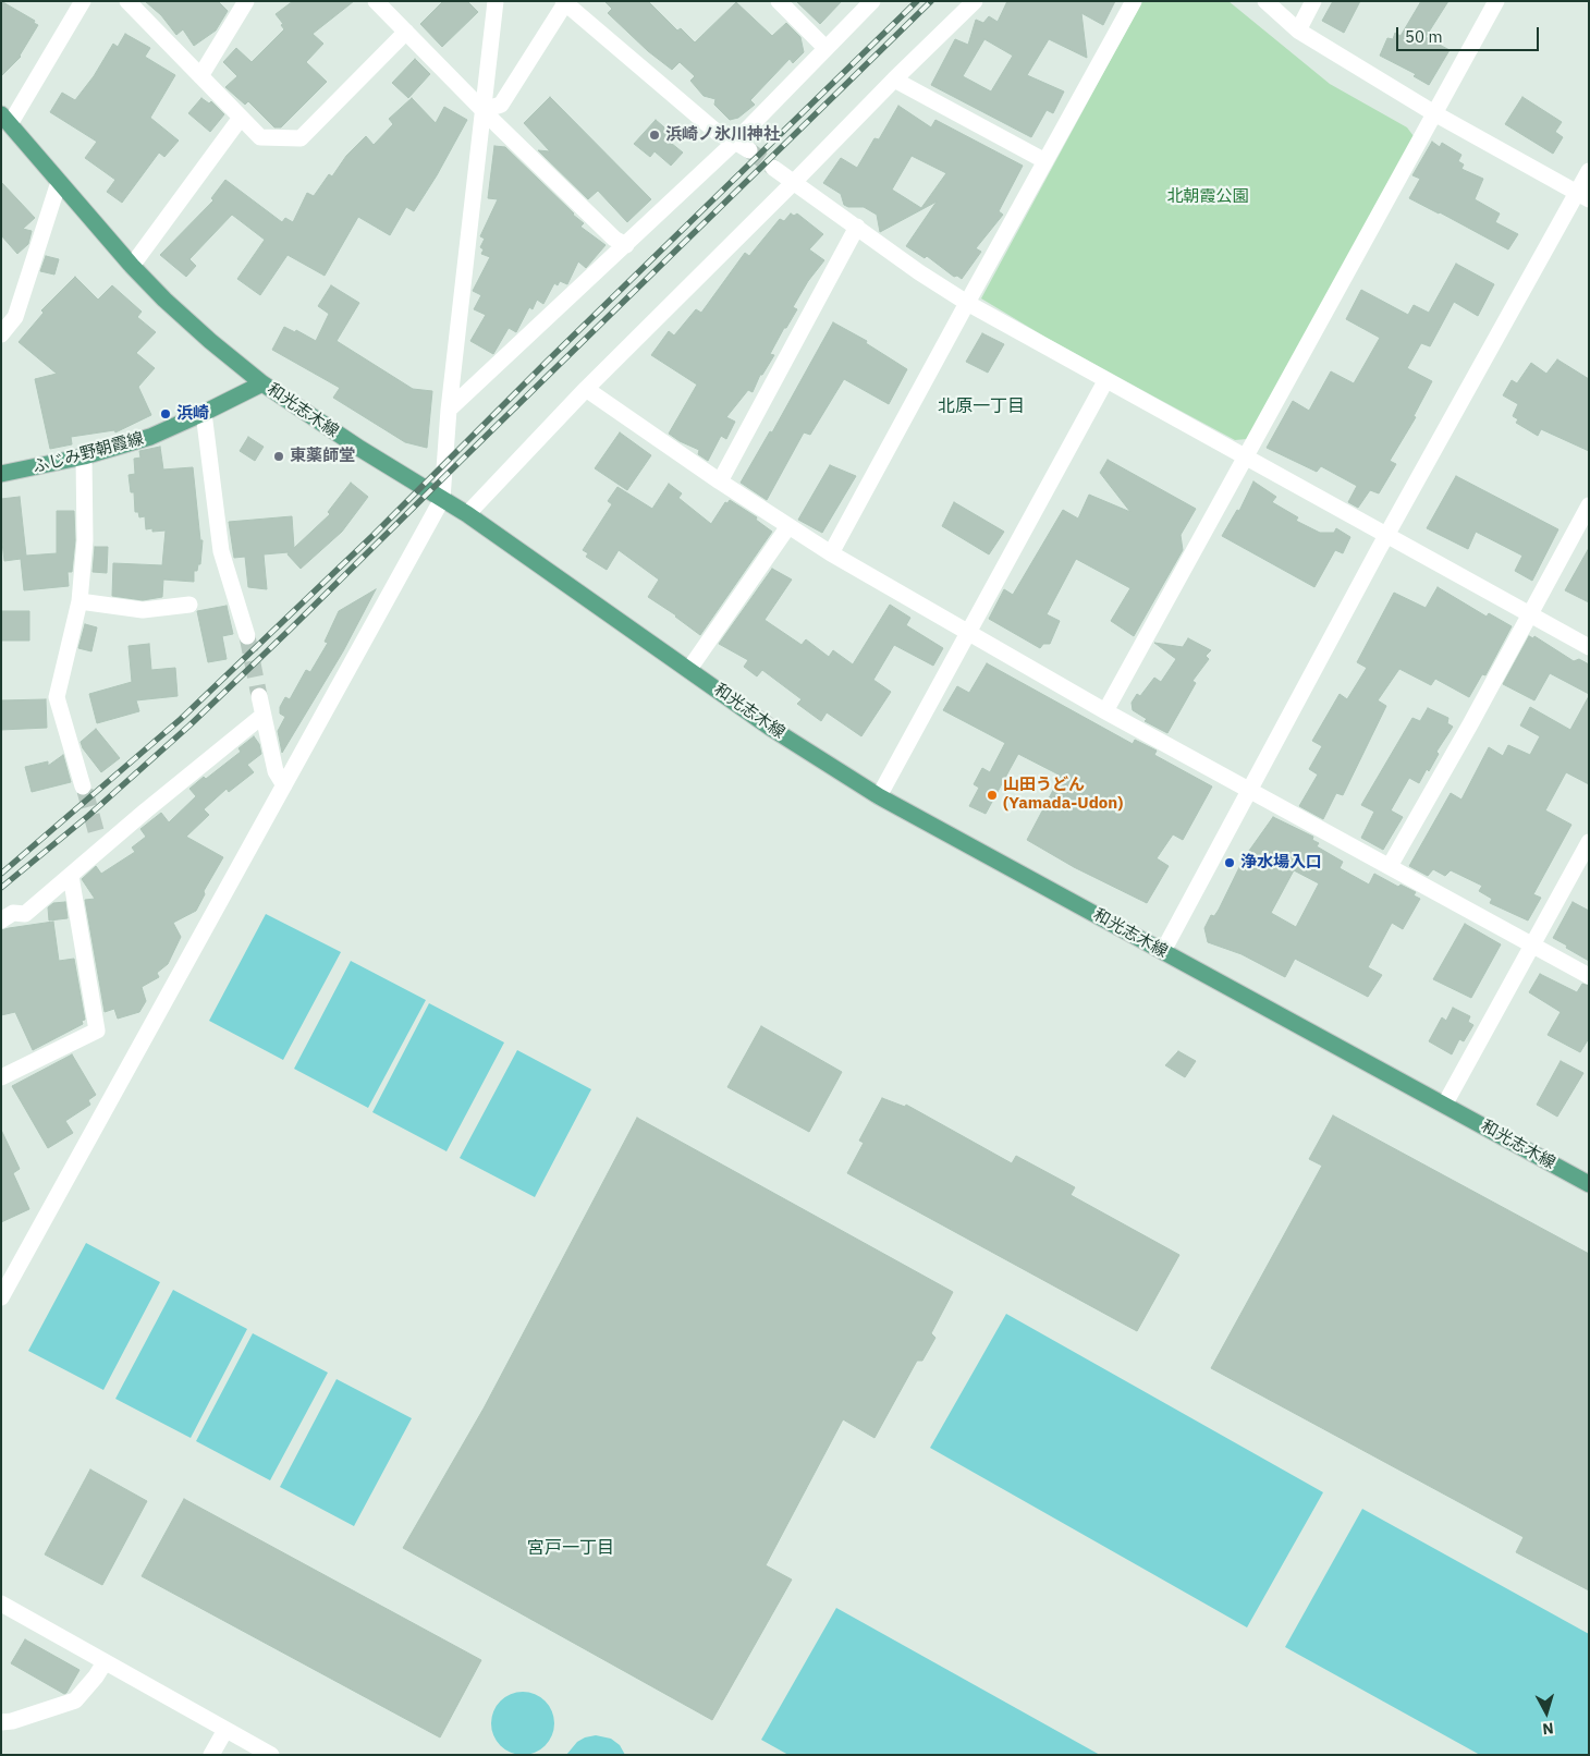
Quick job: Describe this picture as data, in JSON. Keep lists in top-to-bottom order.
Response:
{
  "streets": {
    "main road": ["和光志木線", "ふじみ野朝霞線"]
  },
  "crossings": [
    ["和光志木線", "ふじみ野朝霞線"]
  ],
  "districts": ["北原一丁目", "宮戸一丁目"],
  "parks": ["北朝霞公園"],
  "places": [
    "浜崎ノ氷川神社",
    "浜崎",
    "東薬師堂",
    "山田うどん (Yamada-Udon)",
    "浄水場入口"
  ],
  "scale_bar": "50 m",
  "north": "bottom"
}
